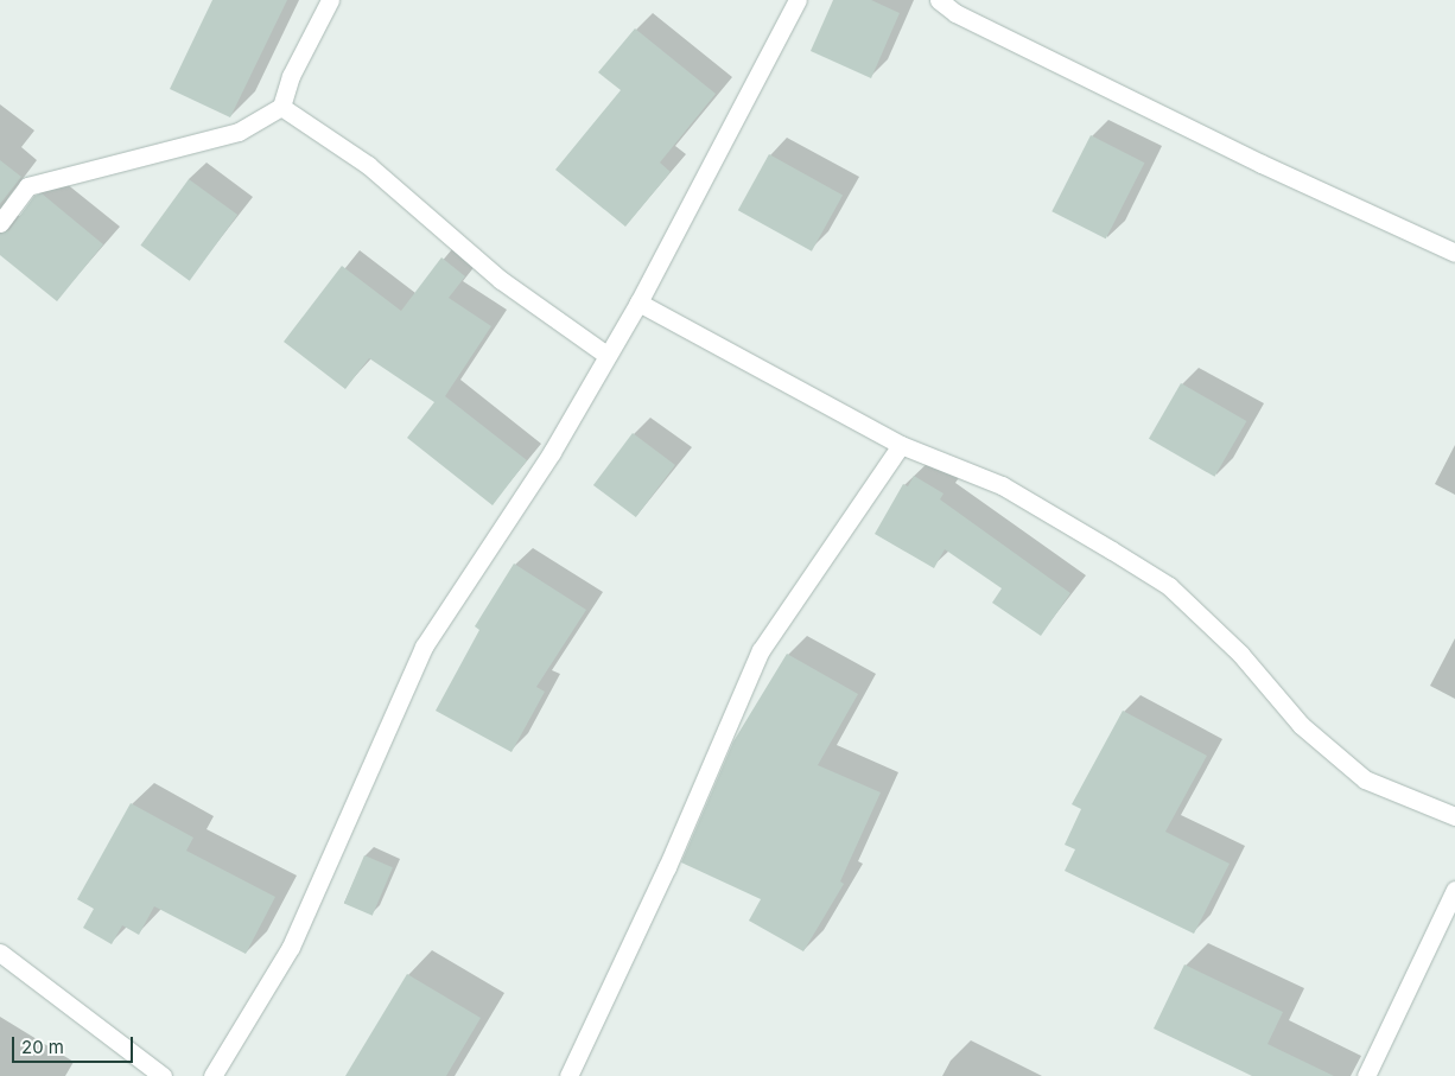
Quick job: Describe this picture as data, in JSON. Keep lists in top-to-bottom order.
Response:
{
  "scale_bar": "20 m"
}
